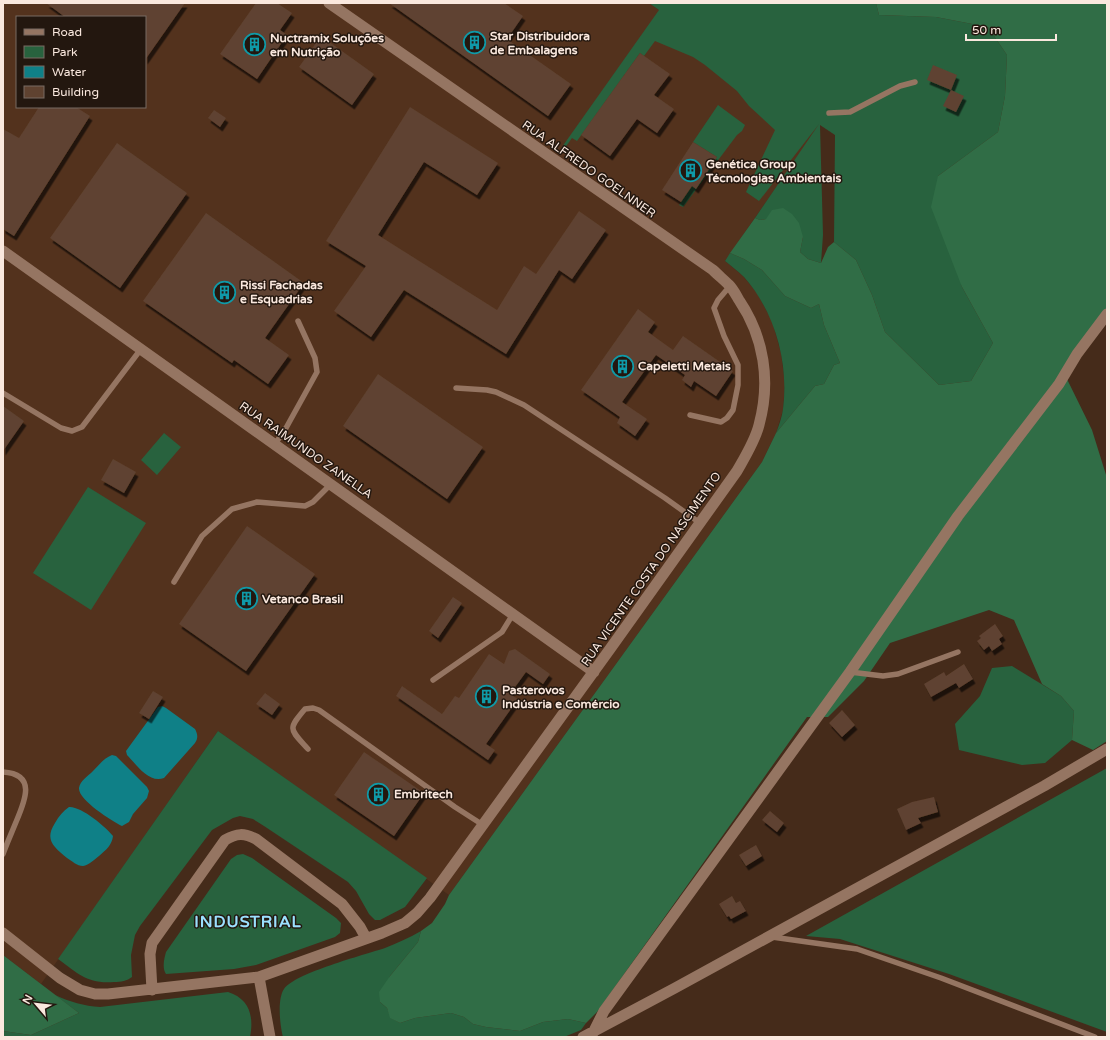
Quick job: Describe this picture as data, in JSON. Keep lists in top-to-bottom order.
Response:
{
  "streets": {
    "street": ["RUA ALFREDO GOELNNER", "RUA RAIMUNDO ZANELLA", "RUA VICENTE COSTA DO NASCIMENTO"]
  },
  "crossings": [
    ["RUA ALFREDO GOELNNER", "RUA VICENTE COSTA DO NASCIMENTO"],
    ["RUA RAIMUNDO ZANELLA", "RUA VICENTE COSTA DO NASCIMENTO"]
  ],
  "districts": ["INDUSTRIAL"],
  "places": {
    "building": [
      "Star Distribuidora de Embalagens",
      "Nuctramix Soluções em Nutrição",
      "Genética Group Técnologias Ambientais",
      "Rissi Fachadas e Esquadrias",
      "Capeletti Metais",
      "Vetanco Brasil",
      "Pasterovos Indústria e Comércio",
      "Embritech"
    ]
  },
  "legend": [
    "Road",
    "Park",
    "Water",
    "Building"
  ],
  "scale_bar": "50 m",
  "north": "top left"
}
